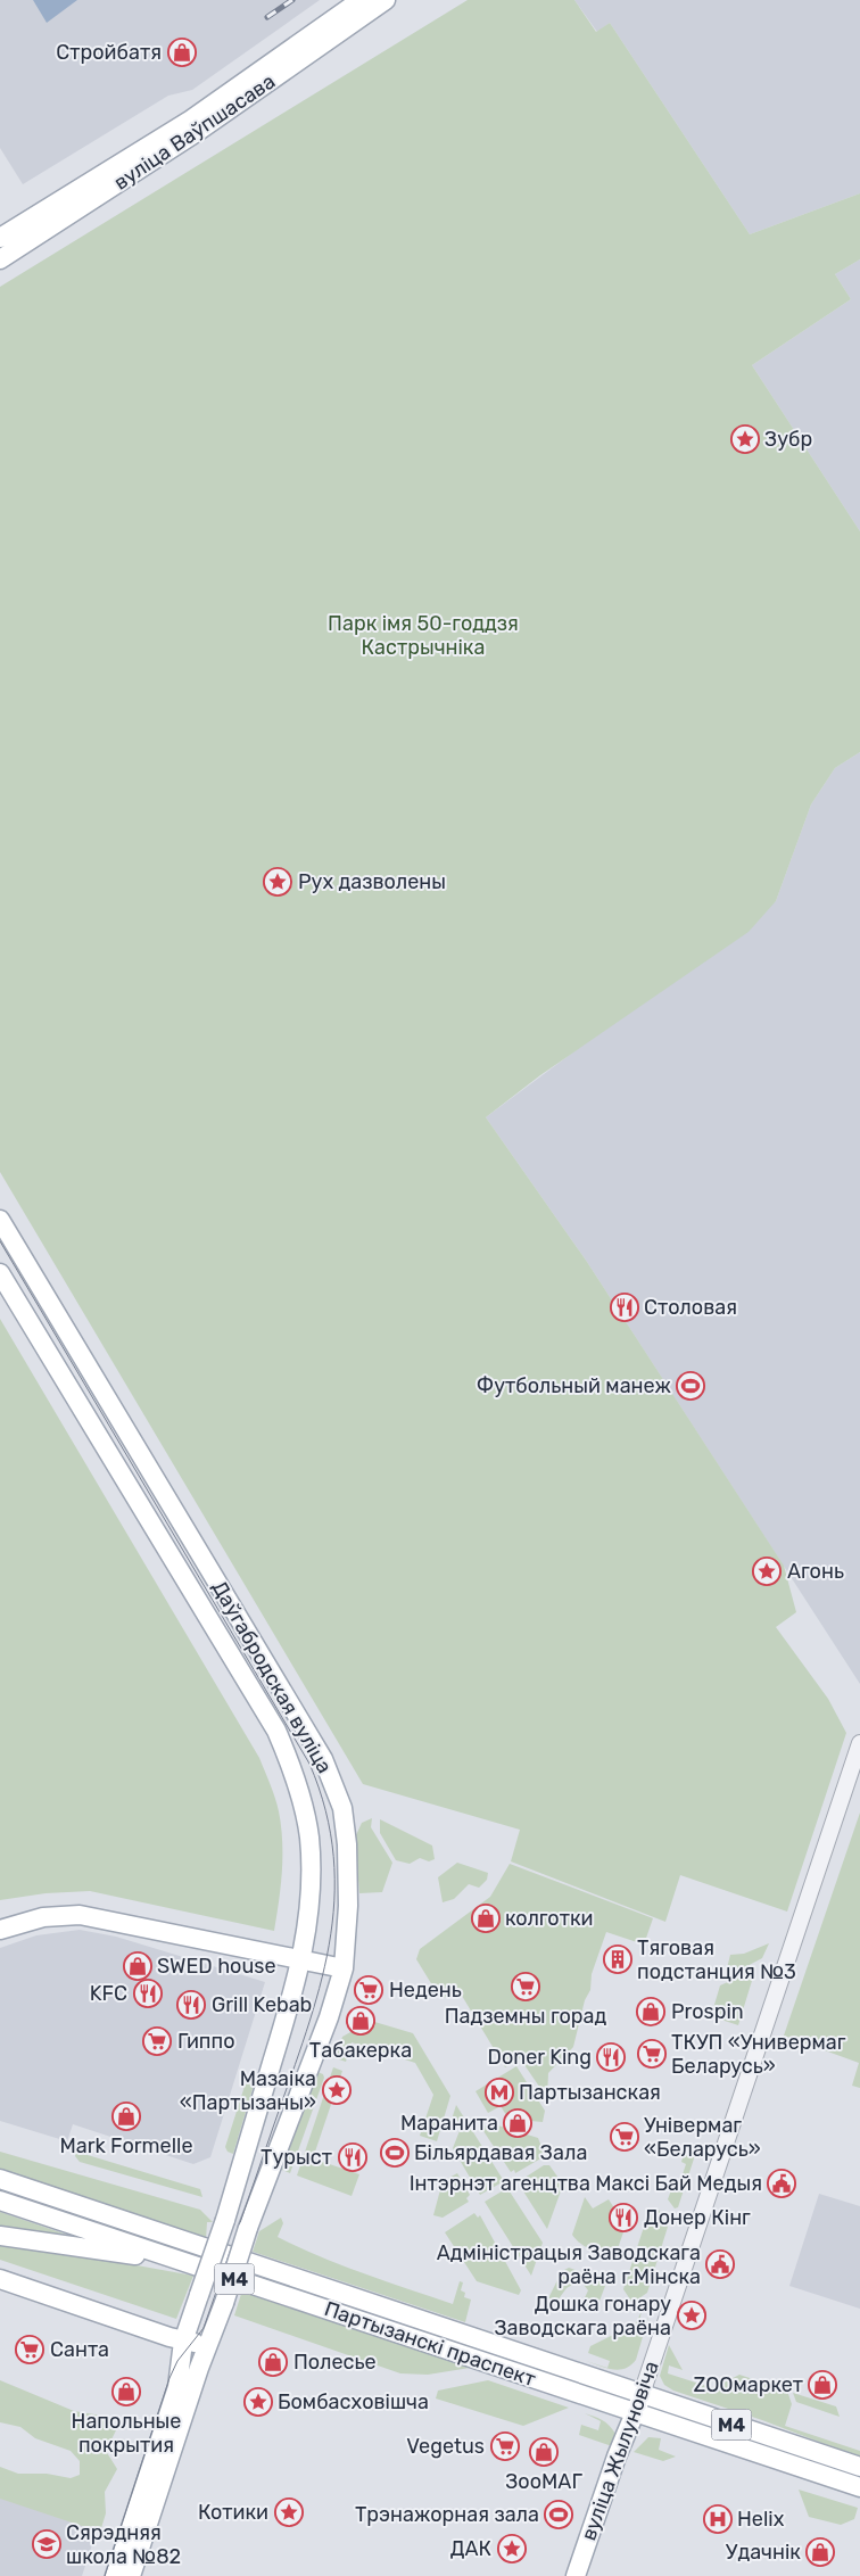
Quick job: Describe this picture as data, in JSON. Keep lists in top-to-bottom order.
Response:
{
  "streets": {
    "main road": [
      "вуліца Ваўпшасава",
      "Даўгабродская вуліца",
      "М4",
      "Партызанскі праспект",
      "вуліца Жылуновіча"
    ]
  },
  "crossings": [
    ["Партызанскі праспект", "вуліца Жылуновіча"]
  ],
  "parks": ["Парк імя 50-годдзя Кастрычніка"],
  "places": {
    "shop": [
      "Стройбатя",
      "колготки",
      "SWED house",
      "Prospin",
      "Табакерка",
      "Mark Formelle",
      "Маранита",
      "Полесье",
      "ZOOмаркет",
      "Напольные покрытия",
      "ЗооМАГ",
      "Удачнік"
    ],
    "place": [
      "Зубр",
      "Рух дазволены",
      "Агонь",
      "Мазаіка «Партызаны»",
      "Дошка гонару Заводскага раёна",
      "Бомбасховішча",
      "Котики",
      "ДАК"
    ],
    "restaurant": [
      "Столовая",
      "KFC",
      "Grill Kebab",
      "Doner King",
      "Турыст",
      "Донер Кінг"
    ],
    "sports": ["Футбольный манеж", "Більярдавая Зала", "Трэнажорная зала"],
    "building": ["Тяговая подстанция №3"],
    "supermarket": [
      "Падземны горад",
      "Недень",
      "Гиппо",
      "ТКУП «Универмаг Беларусь»",
      "Універмаг «Беларусь»",
      "Санта",
      "Vegetus"
    ],
    "metro station": ["Партызанская"],
    "public building": ["Інтэрнэт агенцтва Максі Бай Медыя", "Адміністрацыя Заводскага раёна г.Мінска"],
    "hospital": ["Helix"],
    "school or university": ["Сярэдняя школа №82"]
  }
}
